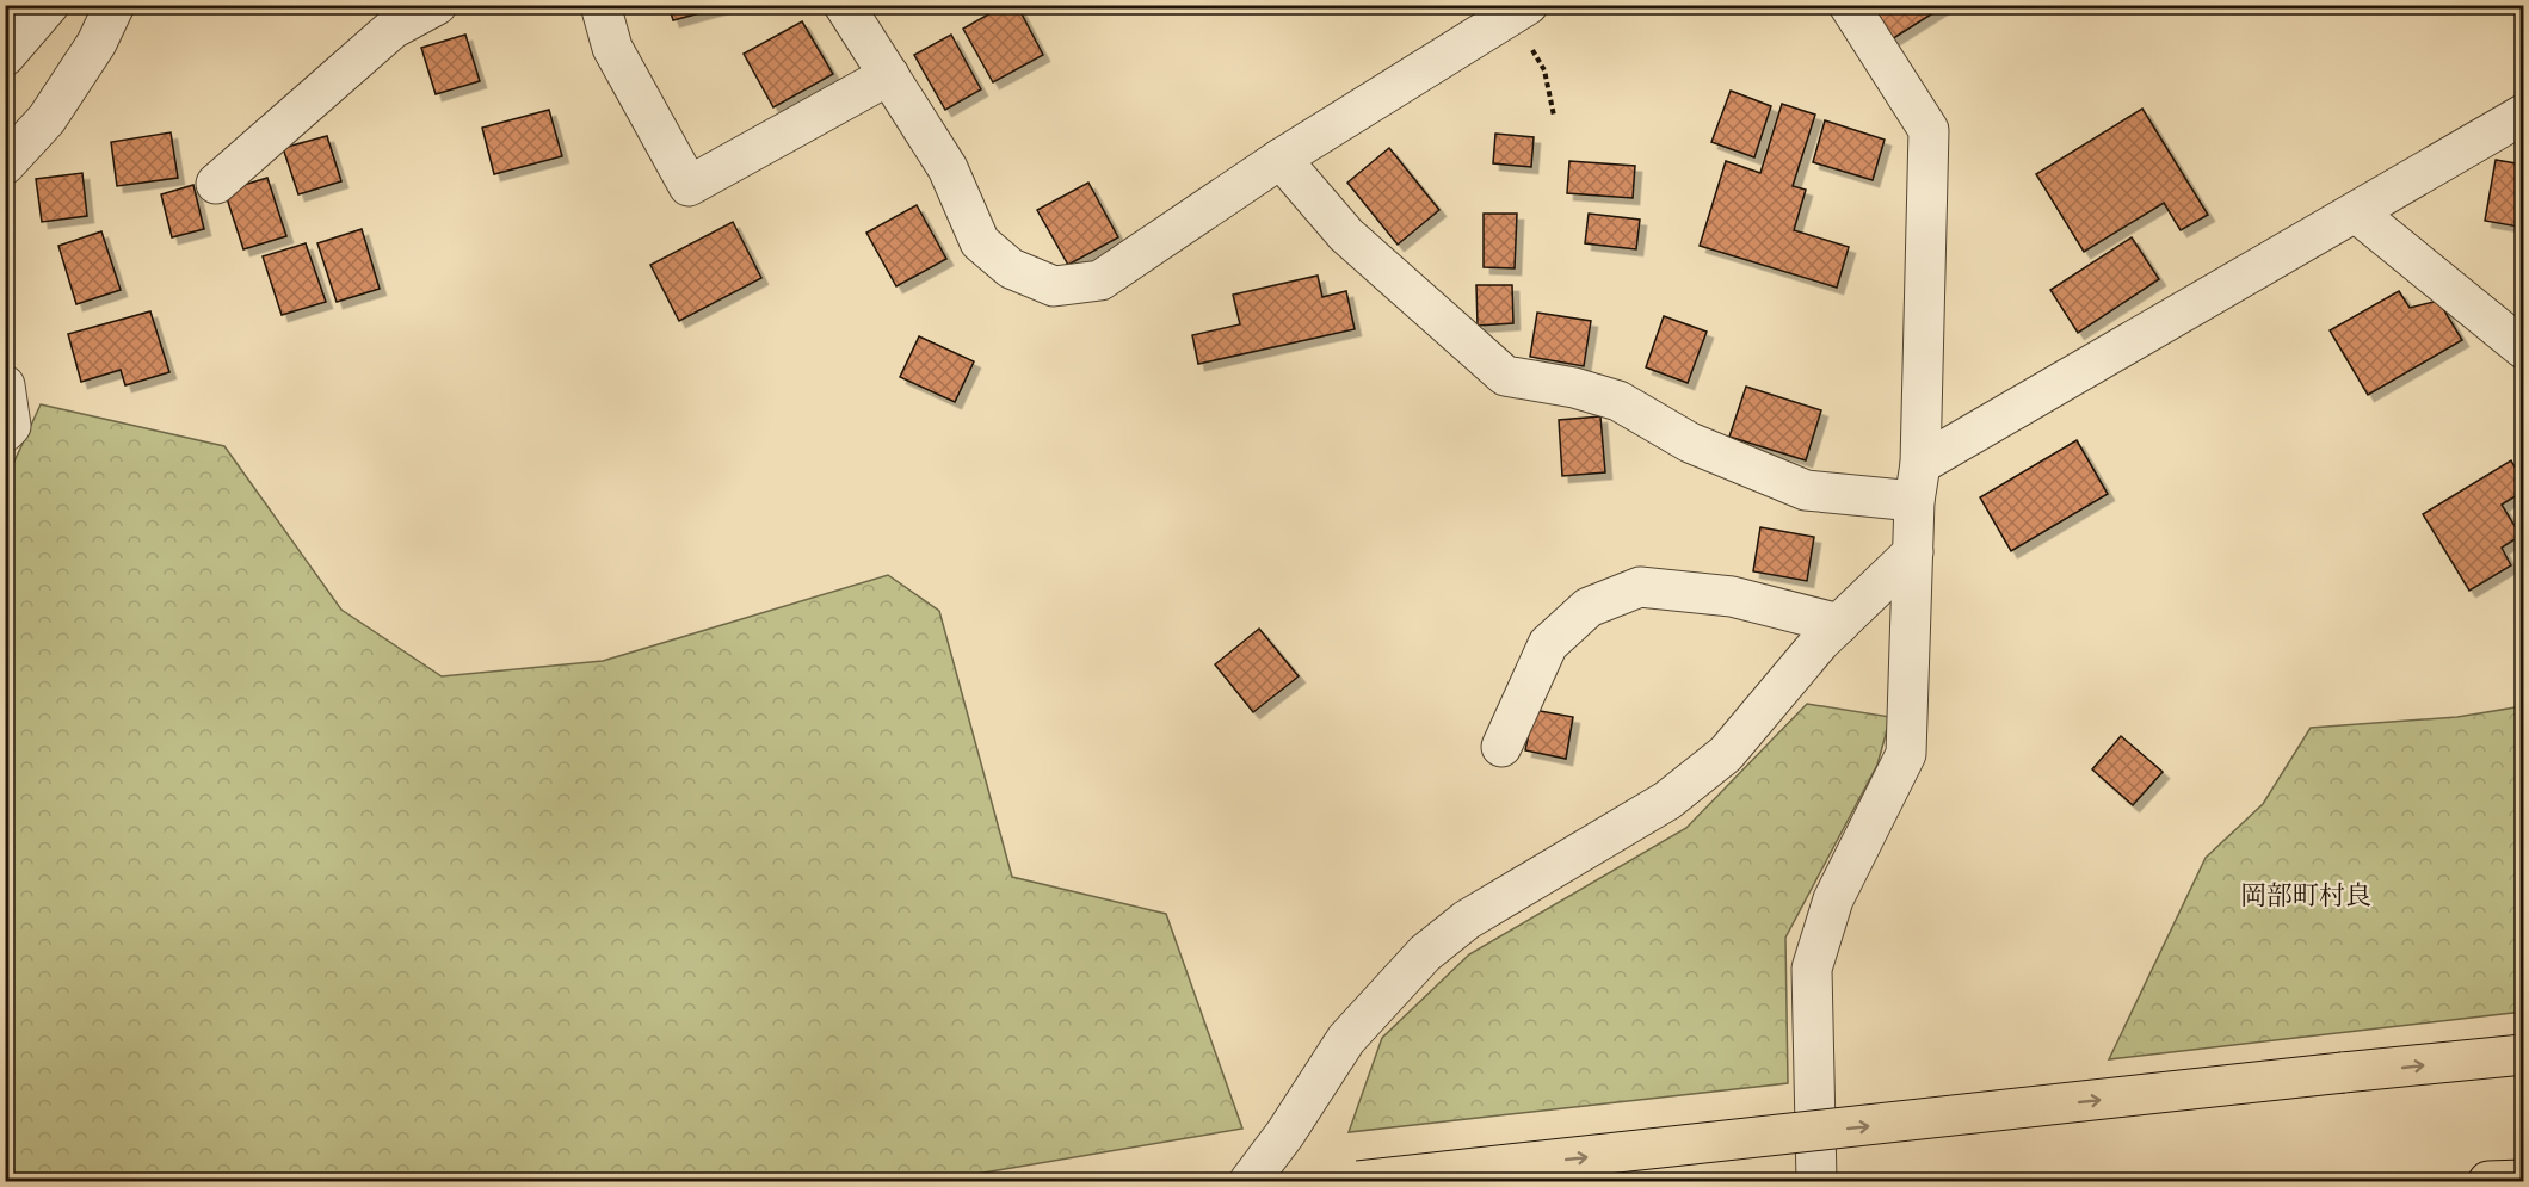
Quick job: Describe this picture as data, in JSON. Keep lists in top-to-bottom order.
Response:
{
  "districts": ["岡部町村良"]
}
